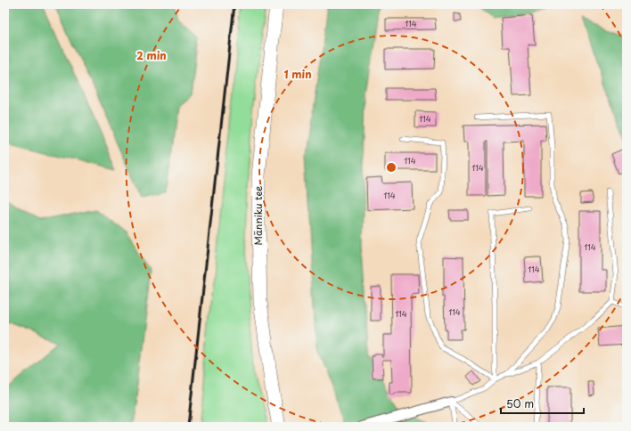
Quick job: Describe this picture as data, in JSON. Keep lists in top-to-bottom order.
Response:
{
  "streets": {
    "street": ["Männiku tee"]
  },
  "house_numbers": [
    "114",
    "114",
    "114",
    "114",
    "114",
    "114",
    "114",
    "114",
    "114"
  ],
  "scale_bar": "50 m",
  "rings": ["2 min", "1 min"]
}
